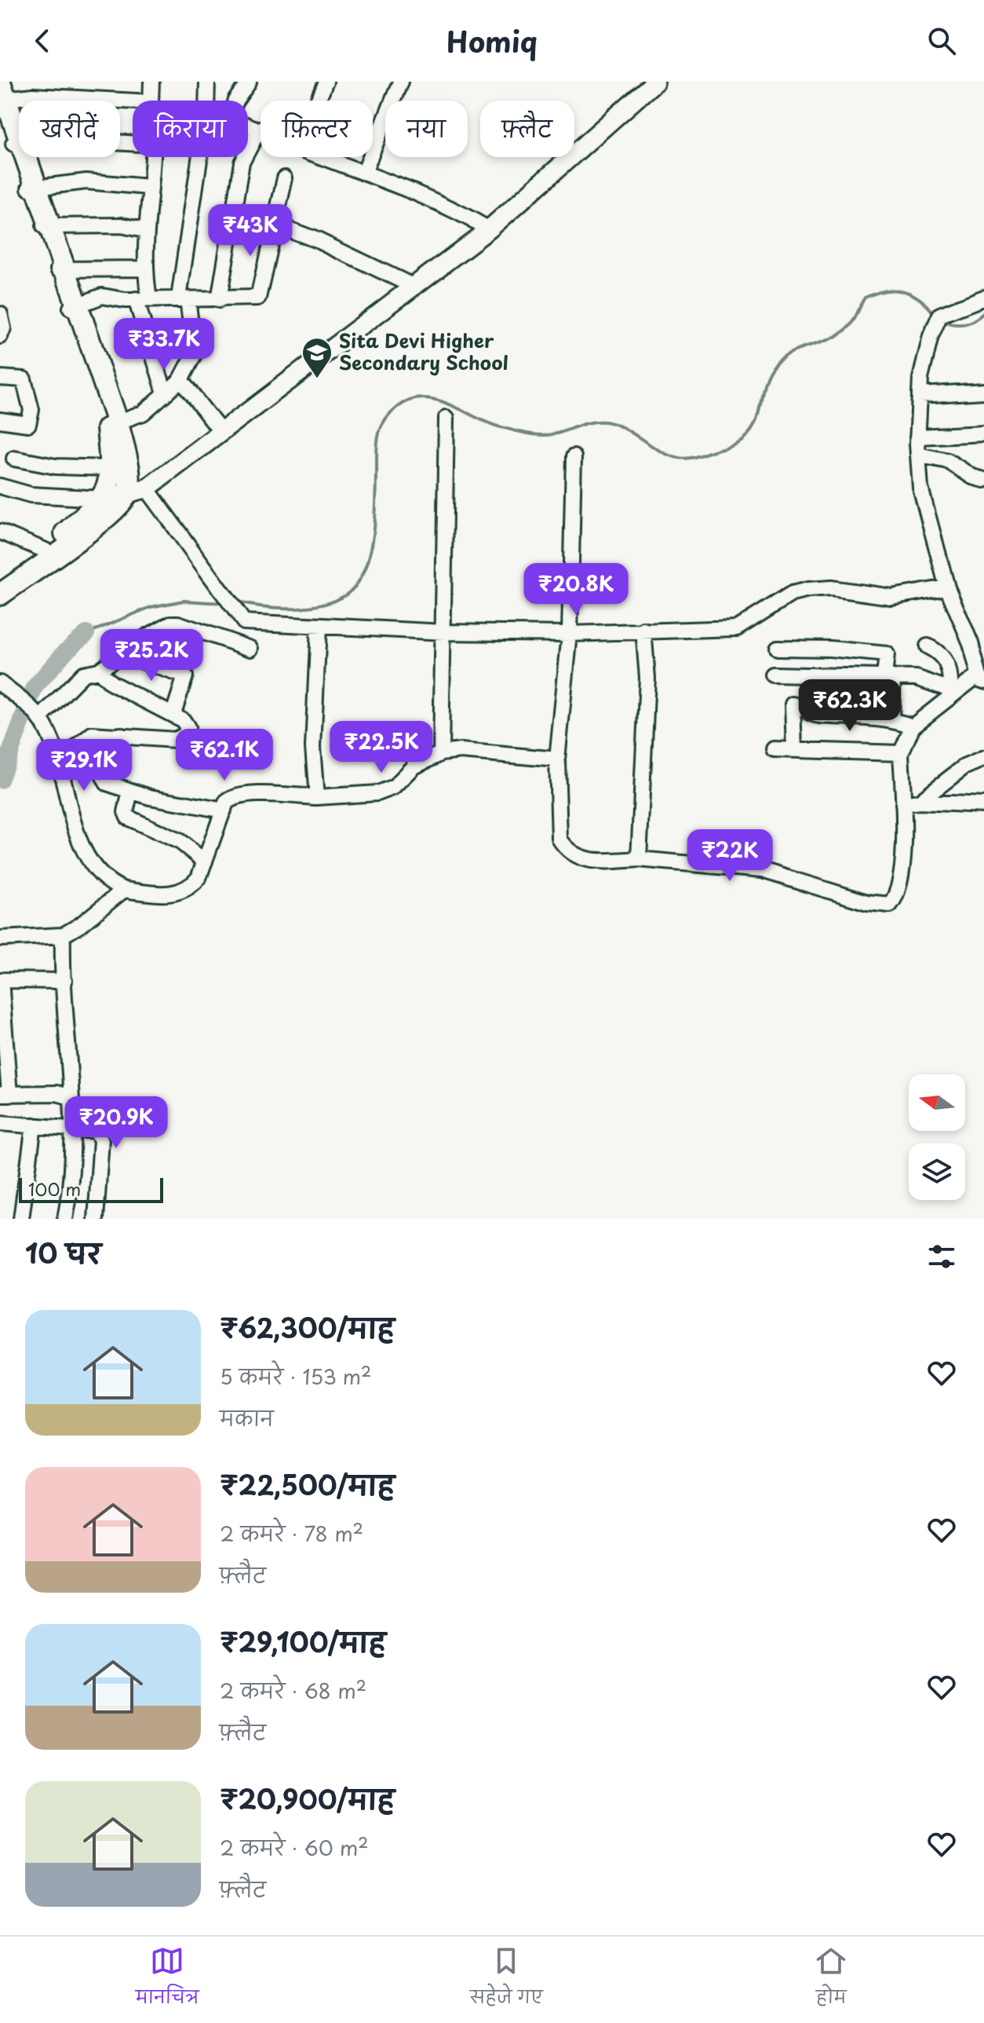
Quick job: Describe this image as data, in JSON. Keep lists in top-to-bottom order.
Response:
{
  "places": {
    "school or university": ["Sita Devi Higher Secondary School"]
  },
  "scale_bar": "100 m",
  "north": "left",
  "page": {
    "header": "Homiq",
    "chip": [
      "खरीदें",
      "किराया",
      "फ़िल्टर",
      "नया",
      "फ़्लैट"
    ],
    "price": [
      "₹43K",
      "₹33.7K",
      "₹20.8K",
      "₹25.2K",
      "₹62.3K",
      "₹22.5K",
      "₹62.1K",
      "₹29.1K",
      "₹22K",
      "₹20.9K"
    ],
    "scale": "100 m",
    "heading": "10 घर",
    "list": [
      {
        "name": "₹62,300/माह",
        "note": "5 कमरे · 153 m² · मकान"
      },
      {
        "name": "₹22,500/माह",
        "note": "2 कमरे · 78 m² · फ़्लैट"
      },
      {
        "name": "₹29,100/माह",
        "note": "2 कमरे · 68 m² · फ़्लैट"
      },
      {
        "name": "₹20,900/माह",
        "note": "2 कमरे · 60 m² · फ़्लैट"
      }
    ],
    "tabs": ["मानचित्र", "सहेजे गए", "होम"]
  }
}
